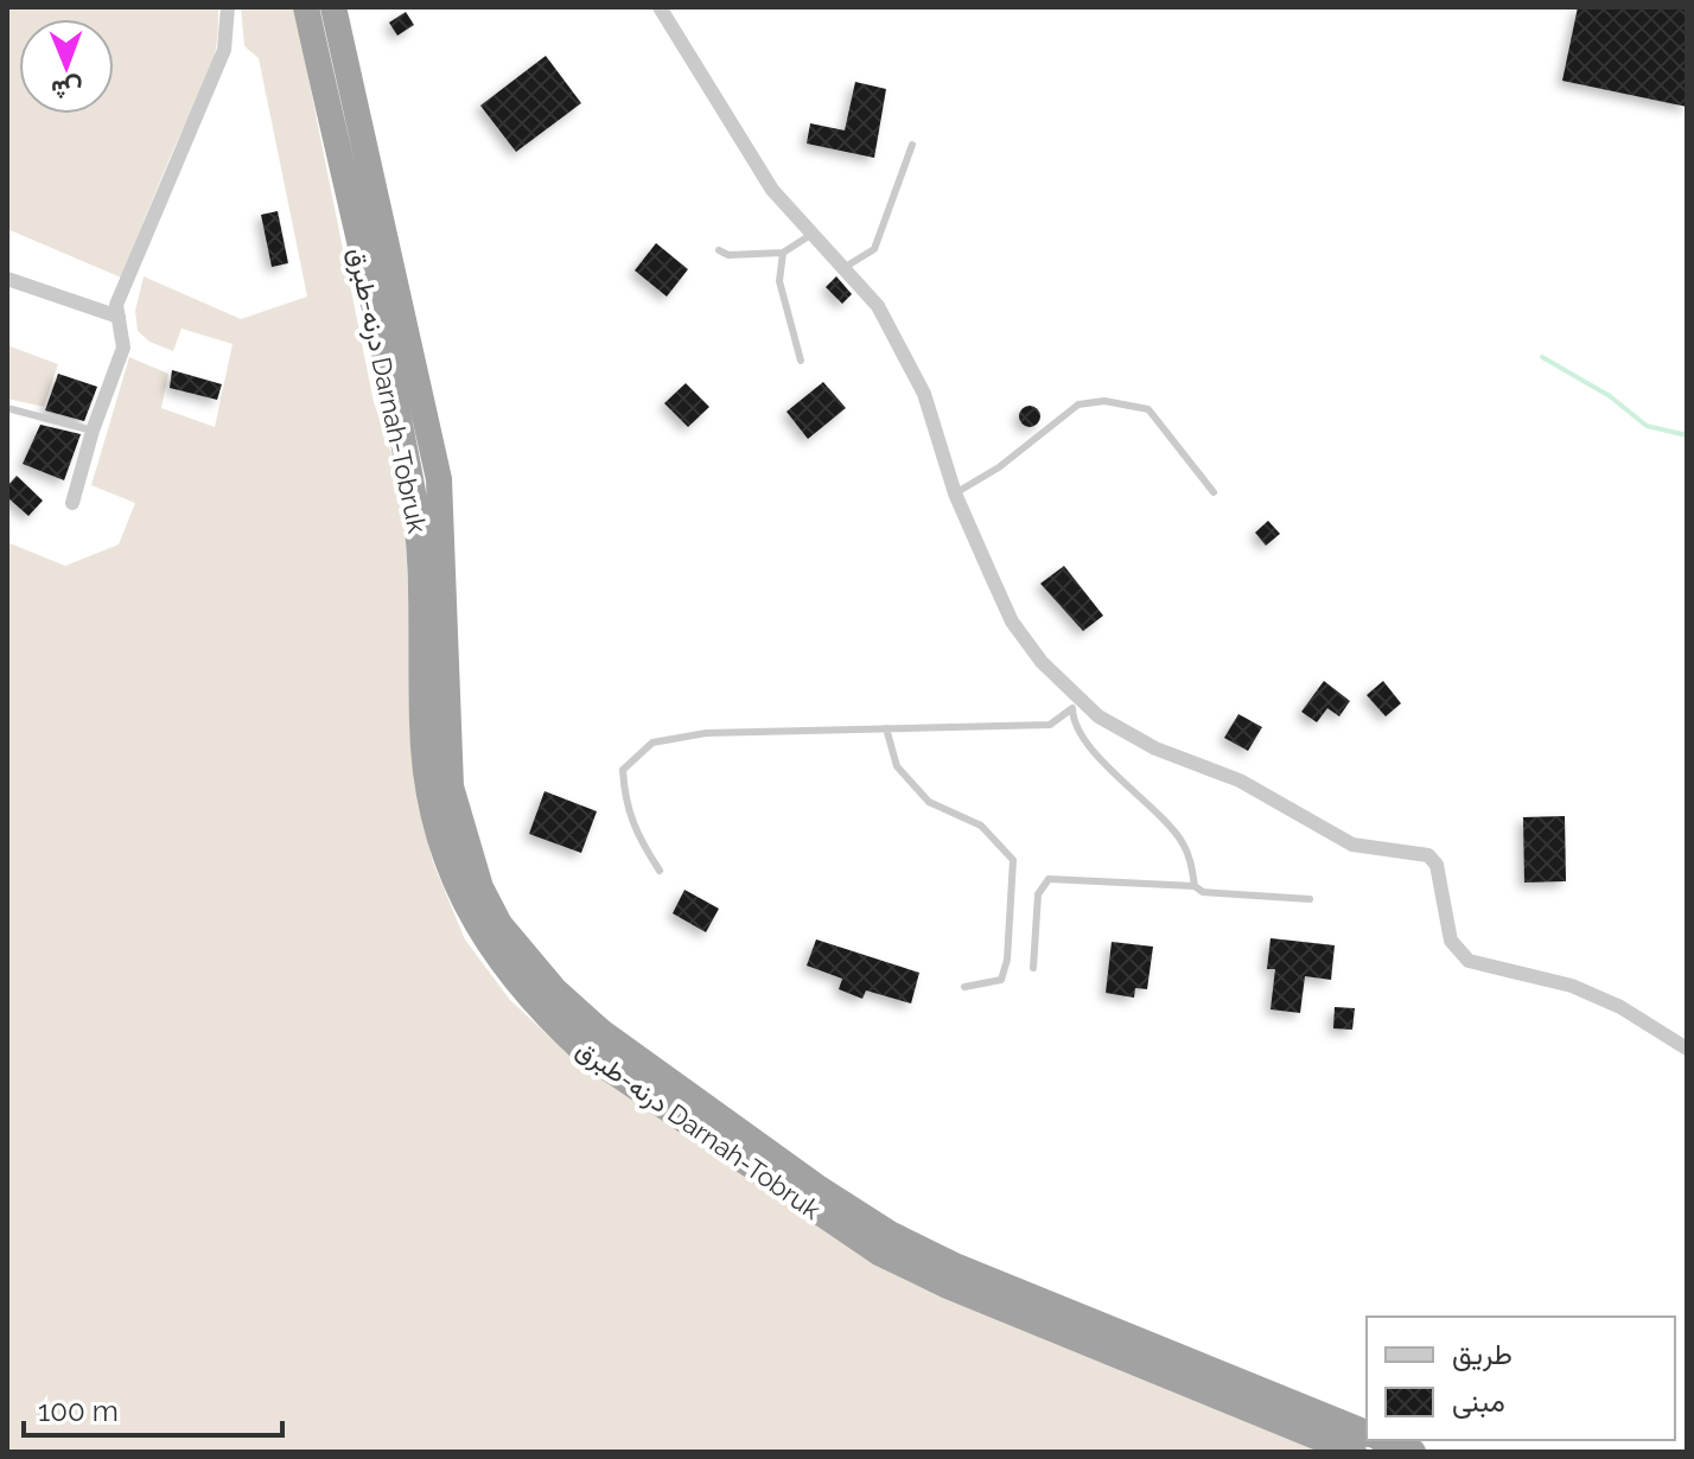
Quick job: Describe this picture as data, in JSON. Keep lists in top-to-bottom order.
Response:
{
  "streets": {
    "highway": ["درنه-طبرق Darnah-Tobruk"]
  },
  "legend": ["طريق", "مبنى"],
  "scale_bar": "100 m",
  "north": "bottom"
}
